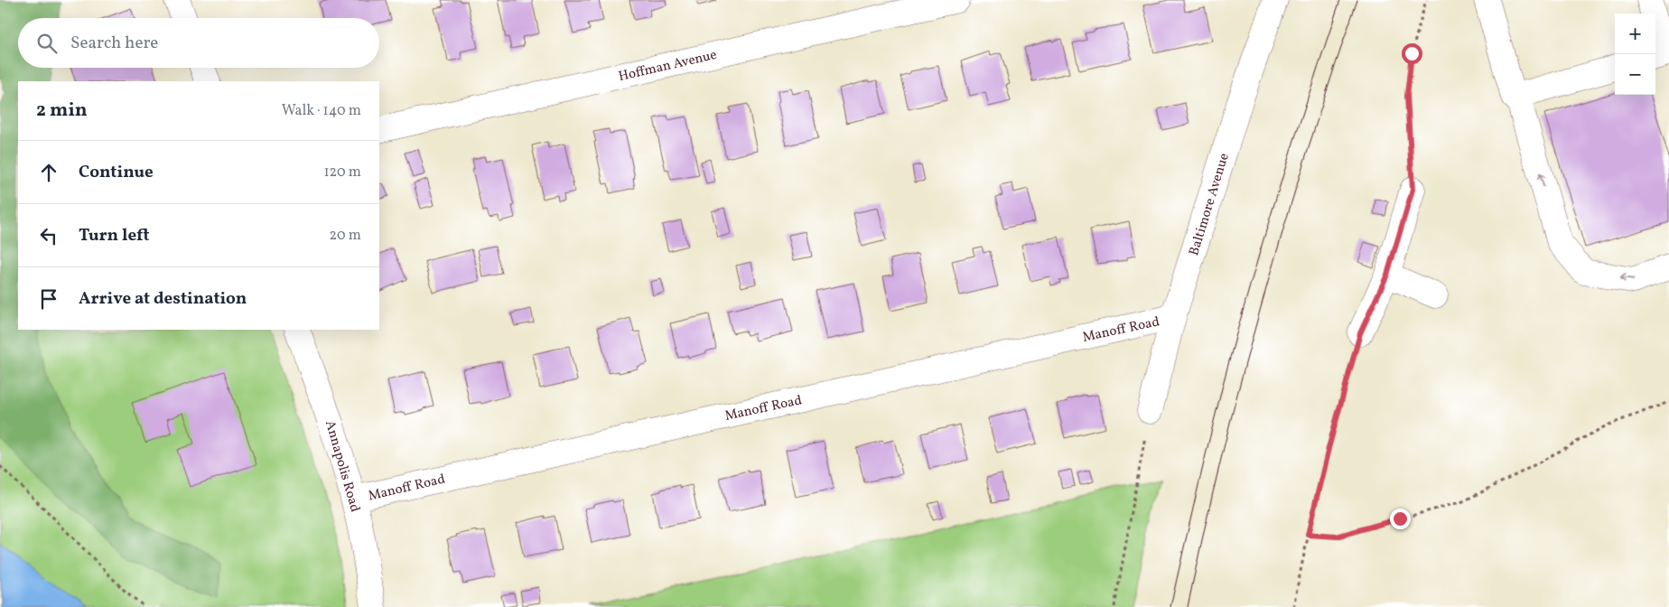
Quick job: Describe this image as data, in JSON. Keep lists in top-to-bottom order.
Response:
{
  "streets": {
    "street": [
      "Hoffman Avenue",
      "Baltimore Avenue",
      "Manoff Road",
      "Annapolis Road"
    ]
  },
  "crossings": [
    ["Baltimore Avenue", "Manoff Road"],
    ["Manoff Road", "Annapolis Road"]
  ],
  "page": {
    "map_buttons": ["+", "−"],
    "search": "Search here",
    "heading": ["2 min", "Walk · 140 m"],
    "list": [
      ["Continue", "120 m"],
      ["Turn left", "20 m"],
      "Arrive at destination"
    ]
  }
}
